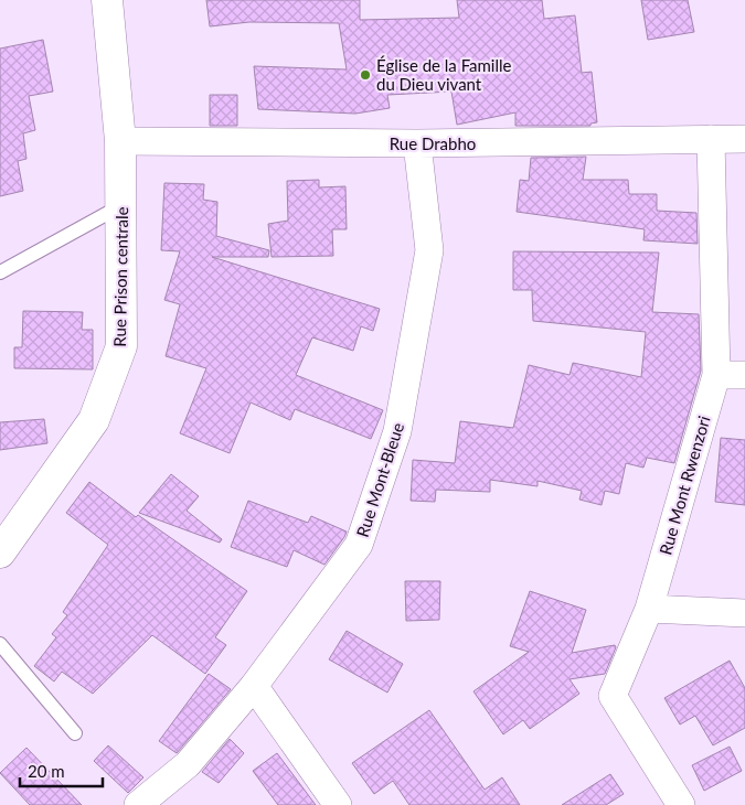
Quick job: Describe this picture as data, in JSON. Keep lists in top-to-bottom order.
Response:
{
  "streets": {
    "street": [
      "Rue Drabho",
      "Rue Prison centrale",
      "Rue Mont-Bleue",
      "Rue Mont Rwenzori"
    ]
  },
  "crossings": [
    ["Rue Drabho", "Rue Prison centrale"],
    ["Rue Drabho", "Rue Mont-Bleue"],
    ["Rue Drabho", "Rue Mont Rwenzori"]
  ],
  "places": ["Église de la Famille du Dieu vivant"],
  "scale_bar": "20 m"
}
